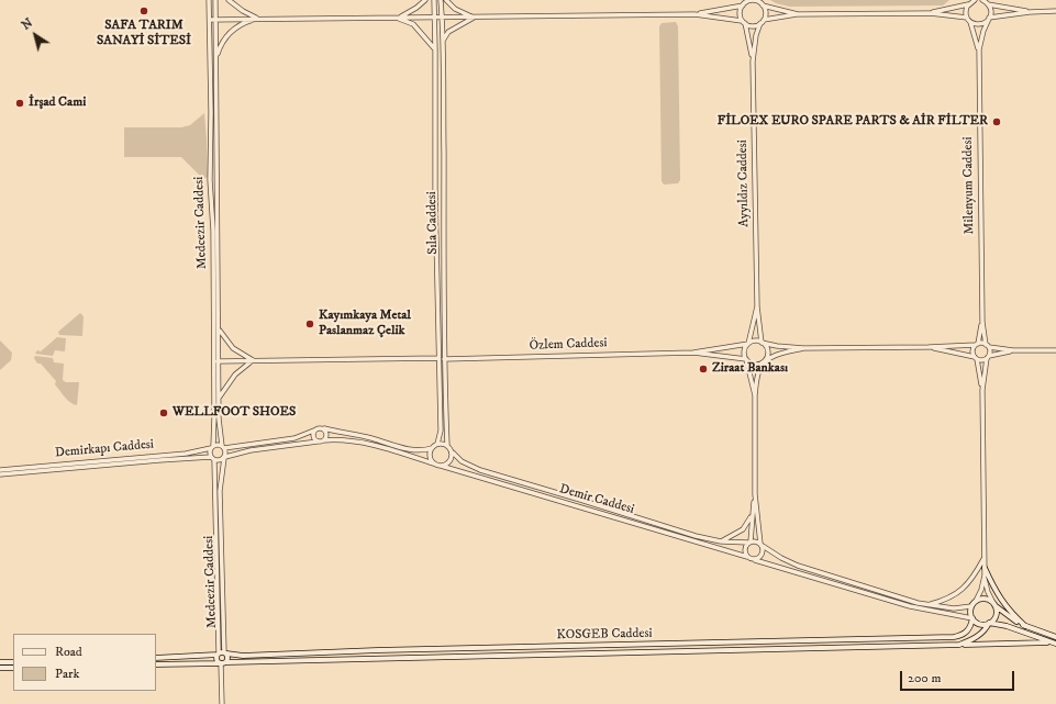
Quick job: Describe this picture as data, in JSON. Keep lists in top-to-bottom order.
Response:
{
  "streets": {
    "main road": ["KOSGEB Caddesi"],
    "street": [
      "Ayyıldız Caddesi",
      "Milenyum Caddesi",
      "Medcezir Caddesi",
      "Sıla Caddesi",
      "Özlem Caddesi",
      "Demirkapı Caddesi",
      "Demir Caddesi"
    ]
  },
  "crossings": [
    ["Ayyıldız Caddesi", "Özlem Caddesi"],
    ["Medcezir Caddesi", "Özlem Caddesi"],
    ["Medcezir Caddesi", "Demirkapı Caddesi"],
    ["Medcezir Caddesi", "KOSGEB Caddesi"],
    ["Sıla Caddesi", "Özlem Caddesi"],
    ["Sıla Caddesi", "Demir Caddesi"]
  ],
  "places": [
    "SAFA TARIM SANAYİ SİTESİ",
    "İrşad Cami",
    "FİLOEX EURO SPARE PARTS & AİR FİLTER",
    "Kayımkaya Metal Paslanmaz Çelik",
    "Ziraat Bankası",
    "WELLFOOT SHOES"
  ],
  "legend": ["Road", "Park"],
  "scale_bar": "200 m",
  "north": "top left"
}
